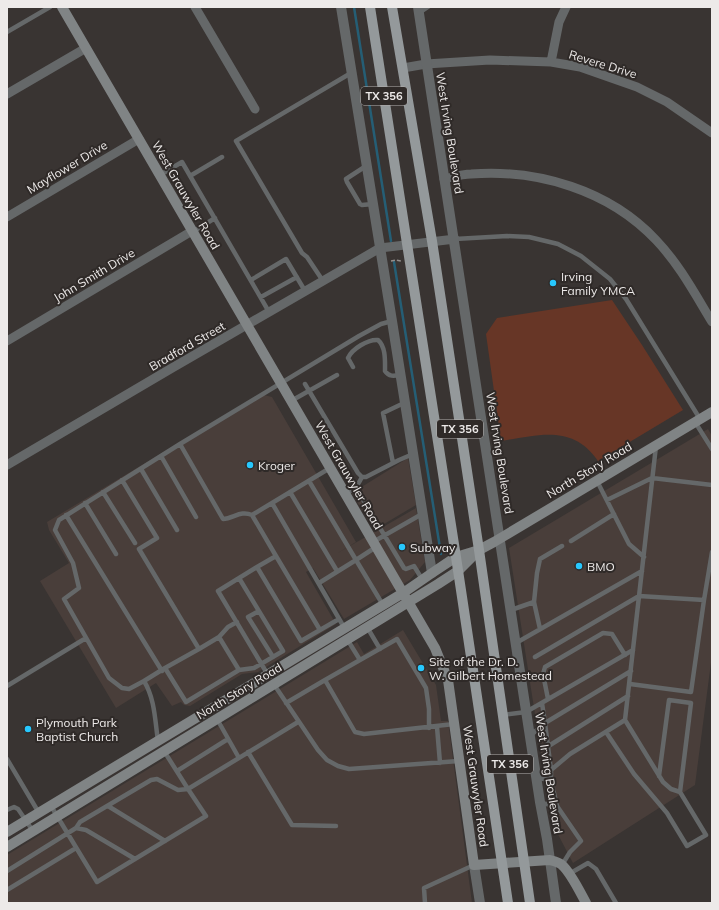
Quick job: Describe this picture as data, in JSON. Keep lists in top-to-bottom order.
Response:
{
  "streets": {
    "main road": ["TX 356", "West Grauwyler Road", "North Story Road"],
    "street": [
      "Revere Drive",
      "West Irving Boulevard",
      "Mayflower Drive",
      "John Smith Drive",
      "Bradford Street"
    ]
  },
  "crossings": [
    ["Revere Drive", "TX 356"],
    ["Revere Drive", "West Irving Boulevard"],
    ["TX 356", "West Grauwyler Road"],
    ["TX 356", "North Story Road"],
    ["West Irving Boulevard", "West Grauwyler Road"],
    ["West Irving Boulevard", "North Story Road"],
    ["Mayflower Drive", "West Grauwyler Road"],
    ["West Grauwyler Road", "John Smith Drive"],
    ["West Grauwyler Road", "Bradford Street"],
    ["West Grauwyler Road", "North Story Road"]
  ],
  "places": [
    "Irving Family YMCA",
    "Kroger",
    "Subway",
    "BMO",
    "Site of the Dr. D. W. Gilbert Homestead",
    "Plymouth Park Baptist Church"
  ]
}
